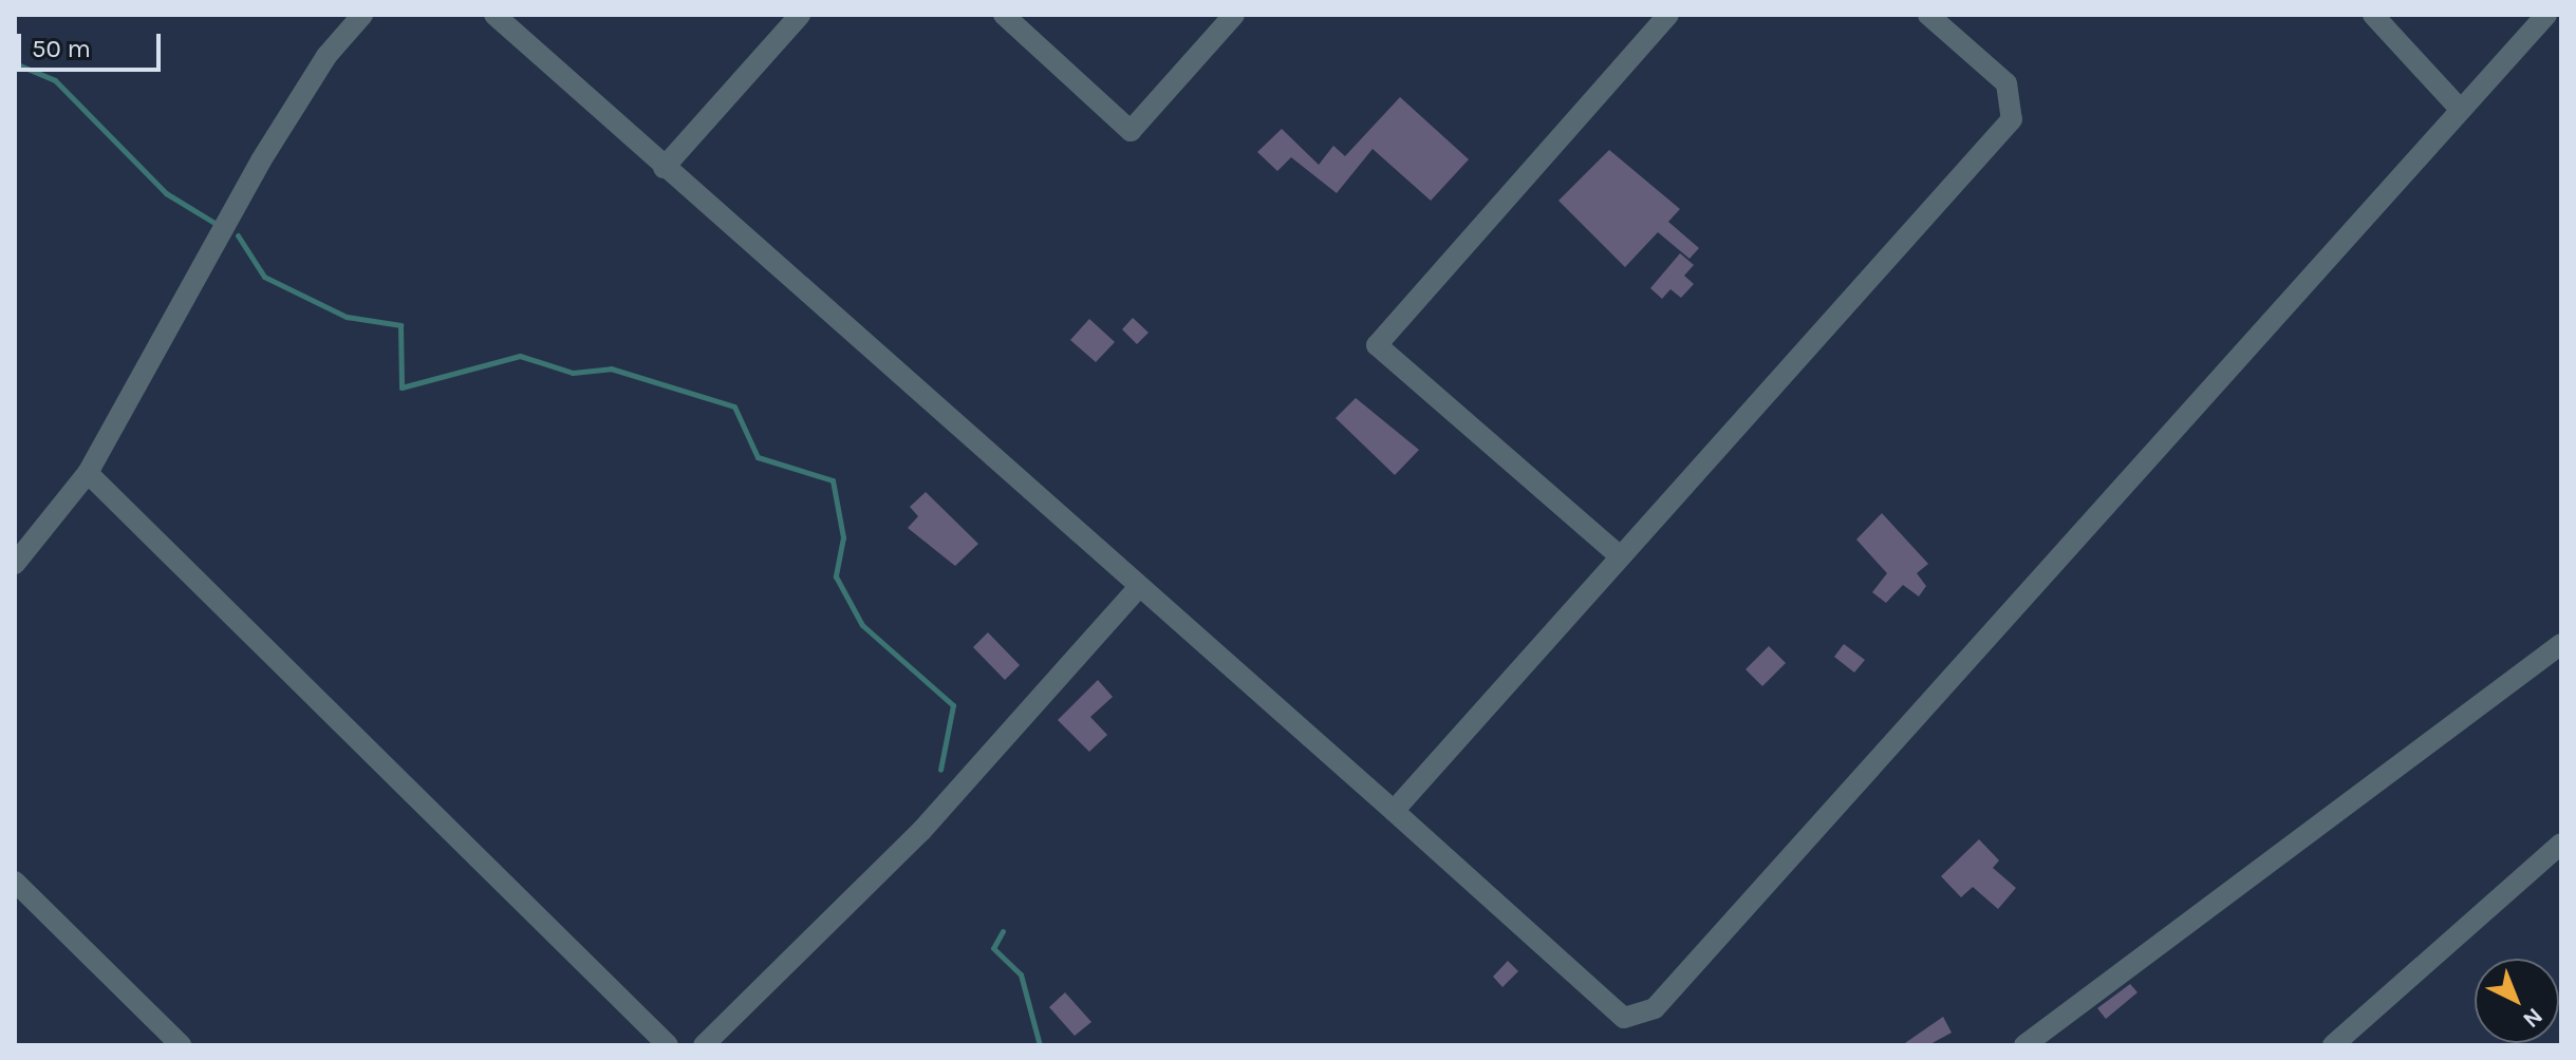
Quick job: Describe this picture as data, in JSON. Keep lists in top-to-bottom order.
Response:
{
  "scale_bar": "50 m",
  "north": "bottom right"
}
